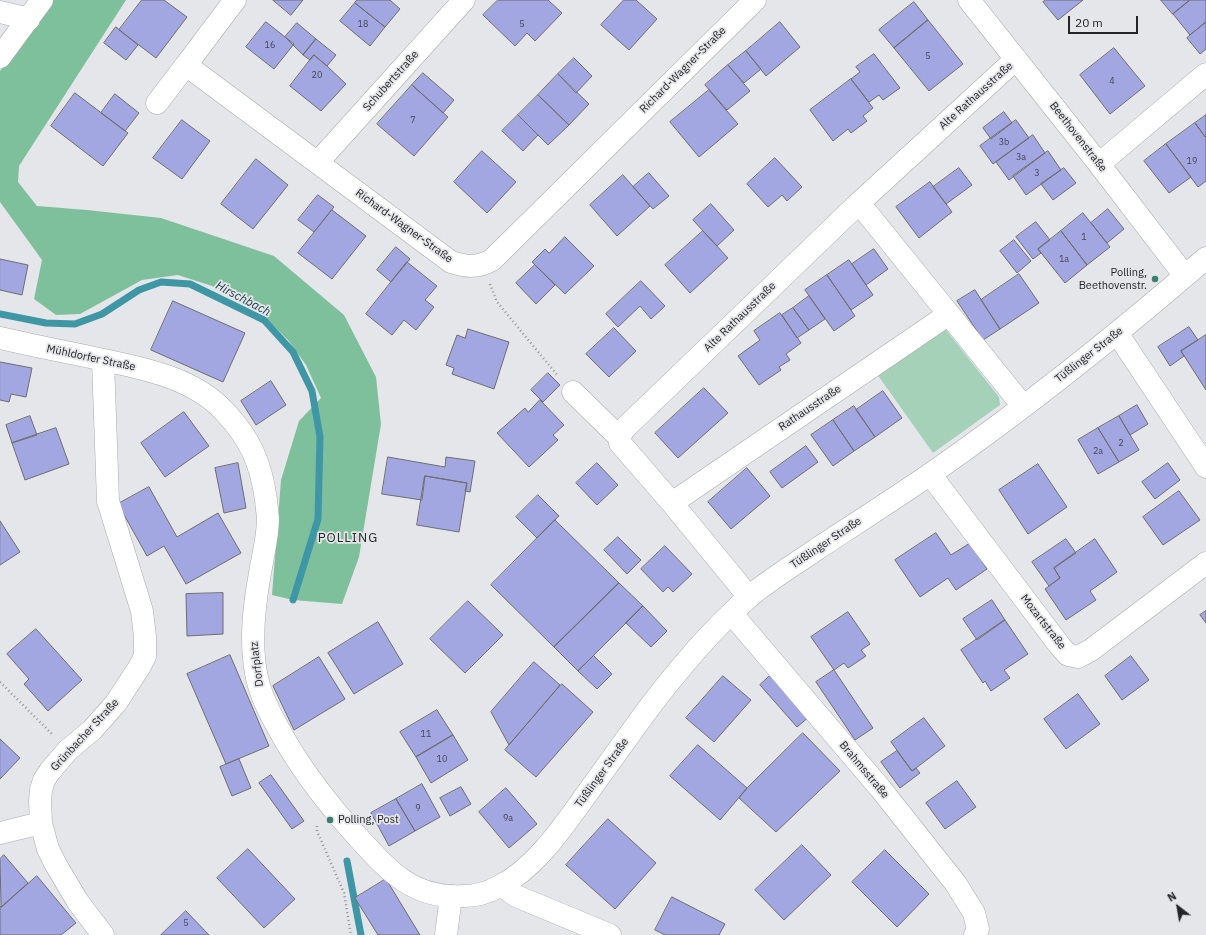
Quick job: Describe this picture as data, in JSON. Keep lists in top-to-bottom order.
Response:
{
  "streets": {
    "street": [
      "Richard-Wagner-Straße",
      "Schubertstraße",
      "Alte Rathausstraße",
      "Beethovenstraße",
      "Tüßlinger Straße",
      "Mühldorfer Straße",
      "Rathausstraße",
      "Mozartstraße",
      "Dorfplatz",
      "Grünbacher Straße",
      "Brahmsstraße"
    ]
  },
  "crossings": [
    ["Richard-Wagner-Straße", "Schubertstraße"],
    ["Alte Rathausstraße", "Beethovenstraße"],
    ["Beethovenstraße", "Tüßlinger Straße"],
    ["Tüßlinger Straße", "Mozartstraße"],
    ["Tüßlinger Straße", "Dorfplatz"],
    ["Tüßlinger Straße", "Brahmsstraße"],
    ["Mühldorfer Straße", "Dorfplatz"],
    ["Mühldorfer Straße", "Grünbacher Straße"]
  ],
  "districts": ["POLLING"],
  "water": ["Hirschbach"],
  "places": ["Polling, Beethovenstr.", "Polling, Post"],
  "house_numbers": [
    "18",
    "5",
    "16",
    "5",
    "20",
    "4",
    "7",
    "3b",
    "3a",
    "19",
    "3",
    "1",
    "1a",
    "2",
    "2a",
    "11",
    "10",
    "9",
    "9a",
    "5"
  ],
  "scale_bar": "20 m",
  "north": "top left"
}
